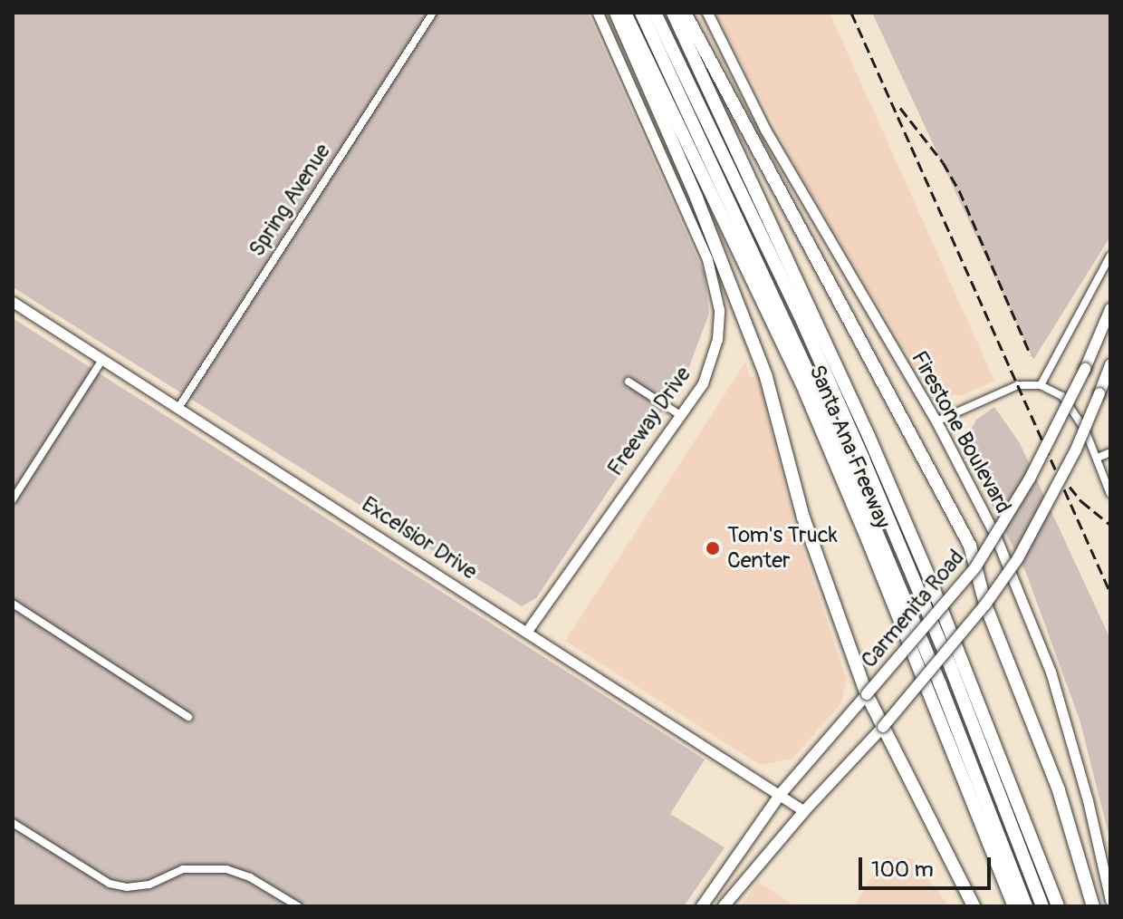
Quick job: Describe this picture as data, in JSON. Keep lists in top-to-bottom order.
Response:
{
  "streets": {
    "highway": ["Santa Ana Freeway"],
    "main road": ["Carmenita Road"],
    "street": [
      "Spring Avenue",
      "Freeway Drive",
      "Firestone Boulevard",
      "Excelsior Drive"
    ]
  },
  "crossings": [
    ["Spring Avenue", "Excelsior Drive"],
    ["Freeway Drive", "Excelsior Drive"],
    ["Excelsior Drive", "Carmenita Road"]
  ],
  "places": ["Tom's Truck Center"],
  "scale_bar": "100 m"
}
